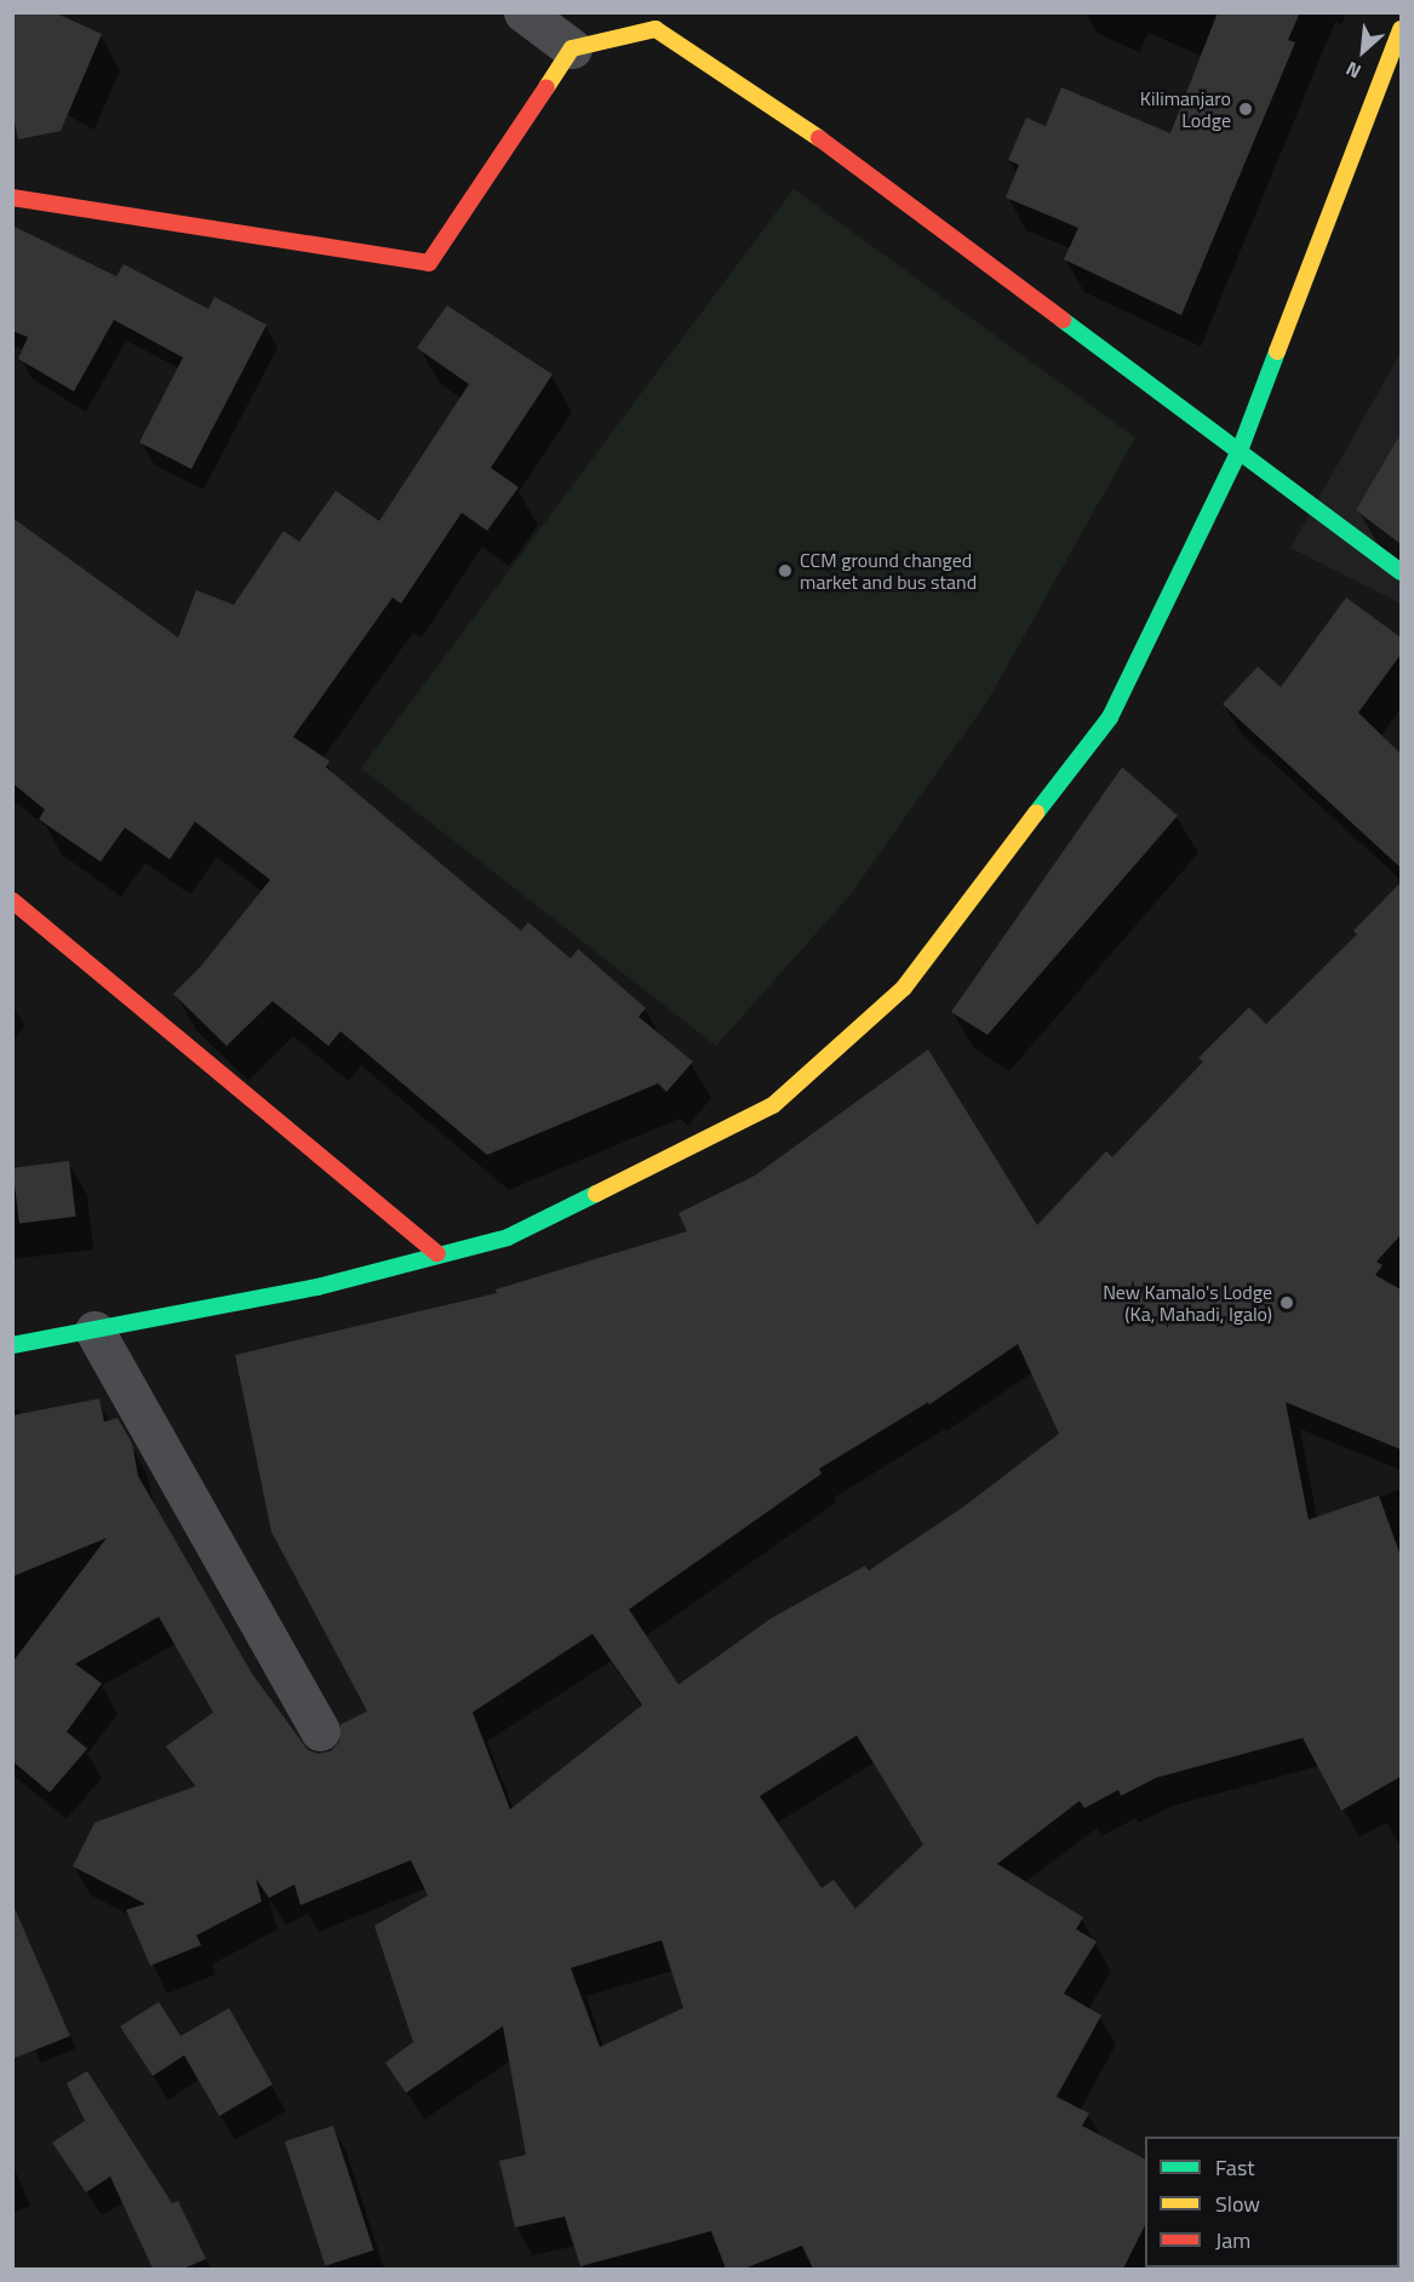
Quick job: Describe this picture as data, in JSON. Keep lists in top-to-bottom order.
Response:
{
  "places": ["Kilimanjaro Lodge", "CCM ground changed market and bus stand", "New Kamalo's Lodge (Ka, Mahadi, Igalo)"],
  "legend": ["Fast", "Slow", "Jam"],
  "north": "bottom left"
}
